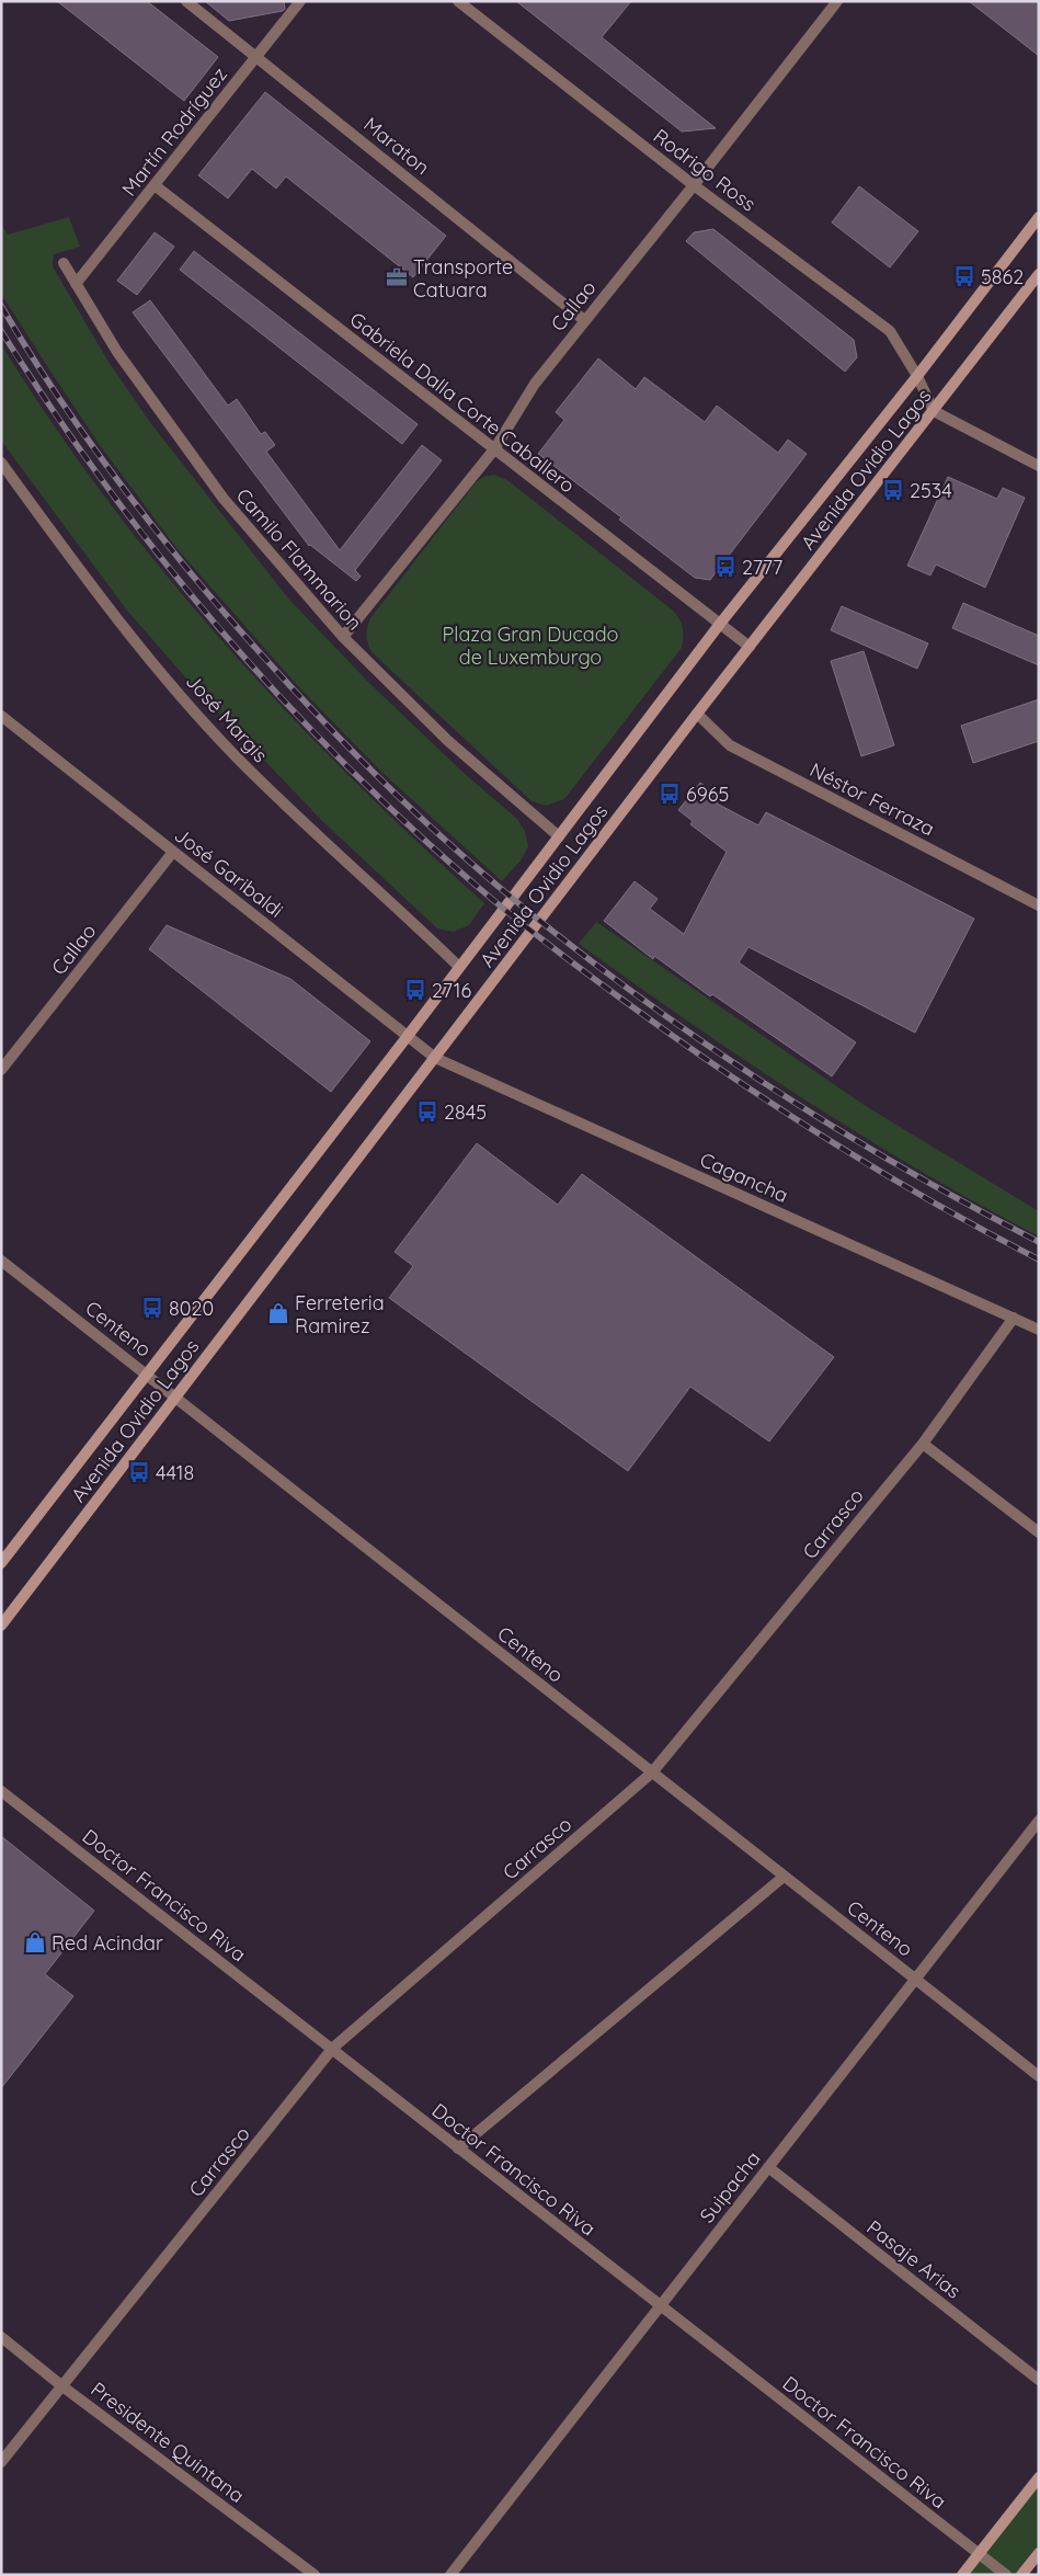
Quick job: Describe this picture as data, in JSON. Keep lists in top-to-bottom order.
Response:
{
  "streets": {
    "main road": ["Avenida Ovidio Lagos"],
    "street": [
      "Martín Rodríguez",
      "Maraton",
      "Rodrigo Ross",
      "Callao",
      "Gabriela Dalla Corte Caballero",
      "Camilo Flammarion",
      "José Margis",
      "Néstor Ferraza",
      "José Garibaldi",
      "Cagancha",
      "Centeno",
      "Carrasco",
      "Doctor Francisco Riva",
      "Suipacha",
      "Pasaje Arias",
      "Presidente Quintana"
    ]
  },
  "crossings": [
    ["Martín Rodríguez", "Maraton"],
    ["Martín Rodríguez", "Gabriela Dalla Corte Caballero"],
    ["Martín Rodríguez", "Camilo Flammarion"],
    ["Maraton", "Callao"],
    ["Rodrigo Ross", "Callao"],
    ["Rodrigo Ross", "Avenida Ovidio Lagos"],
    ["Callao", "Gabriela Dalla Corte Caballero"],
    ["Callao", "Camilo Flammarion"],
    ["Callao", "José Garibaldi"],
    ["Gabriela Dalla Corte Caballero", "Avenida Ovidio Lagos"],
    ["Avenida Ovidio Lagos", "Camilo Flammarion"],
    ["Avenida Ovidio Lagos", "José Margis"],
    ["Avenida Ovidio Lagos", "Néstor Ferraza"],
    ["Avenida Ovidio Lagos", "José Garibaldi"],
    ["Avenida Ovidio Lagos", "Cagancha"],
    ["Avenida Ovidio Lagos", "Centeno"],
    ["José Garibaldi", "Cagancha"],
    ["Cagancha", "Carrasco"],
    ["Centeno", "Carrasco"],
    ["Centeno", "Suipacha"],
    ["Carrasco", "Doctor Francisco Riva"],
    ["Carrasco", "Presidente Quintana"],
    ["Doctor Francisco Riva", "Suipacha"],
    ["Suipacha", "Pasaje Arias"]
  ],
  "parks": ["Plaza Gran Ducado de Luxemburgo"],
  "places": {
    "bus stop": [
      "5862",
      "2534",
      "2777",
      "6965",
      "2716",
      "2845",
      "8020",
      "4418"
    ],
    "office": ["Transporte Catuara"],
    "shop": ["Ferreteria Ramirez", "Red Acindar"]
  }
}
